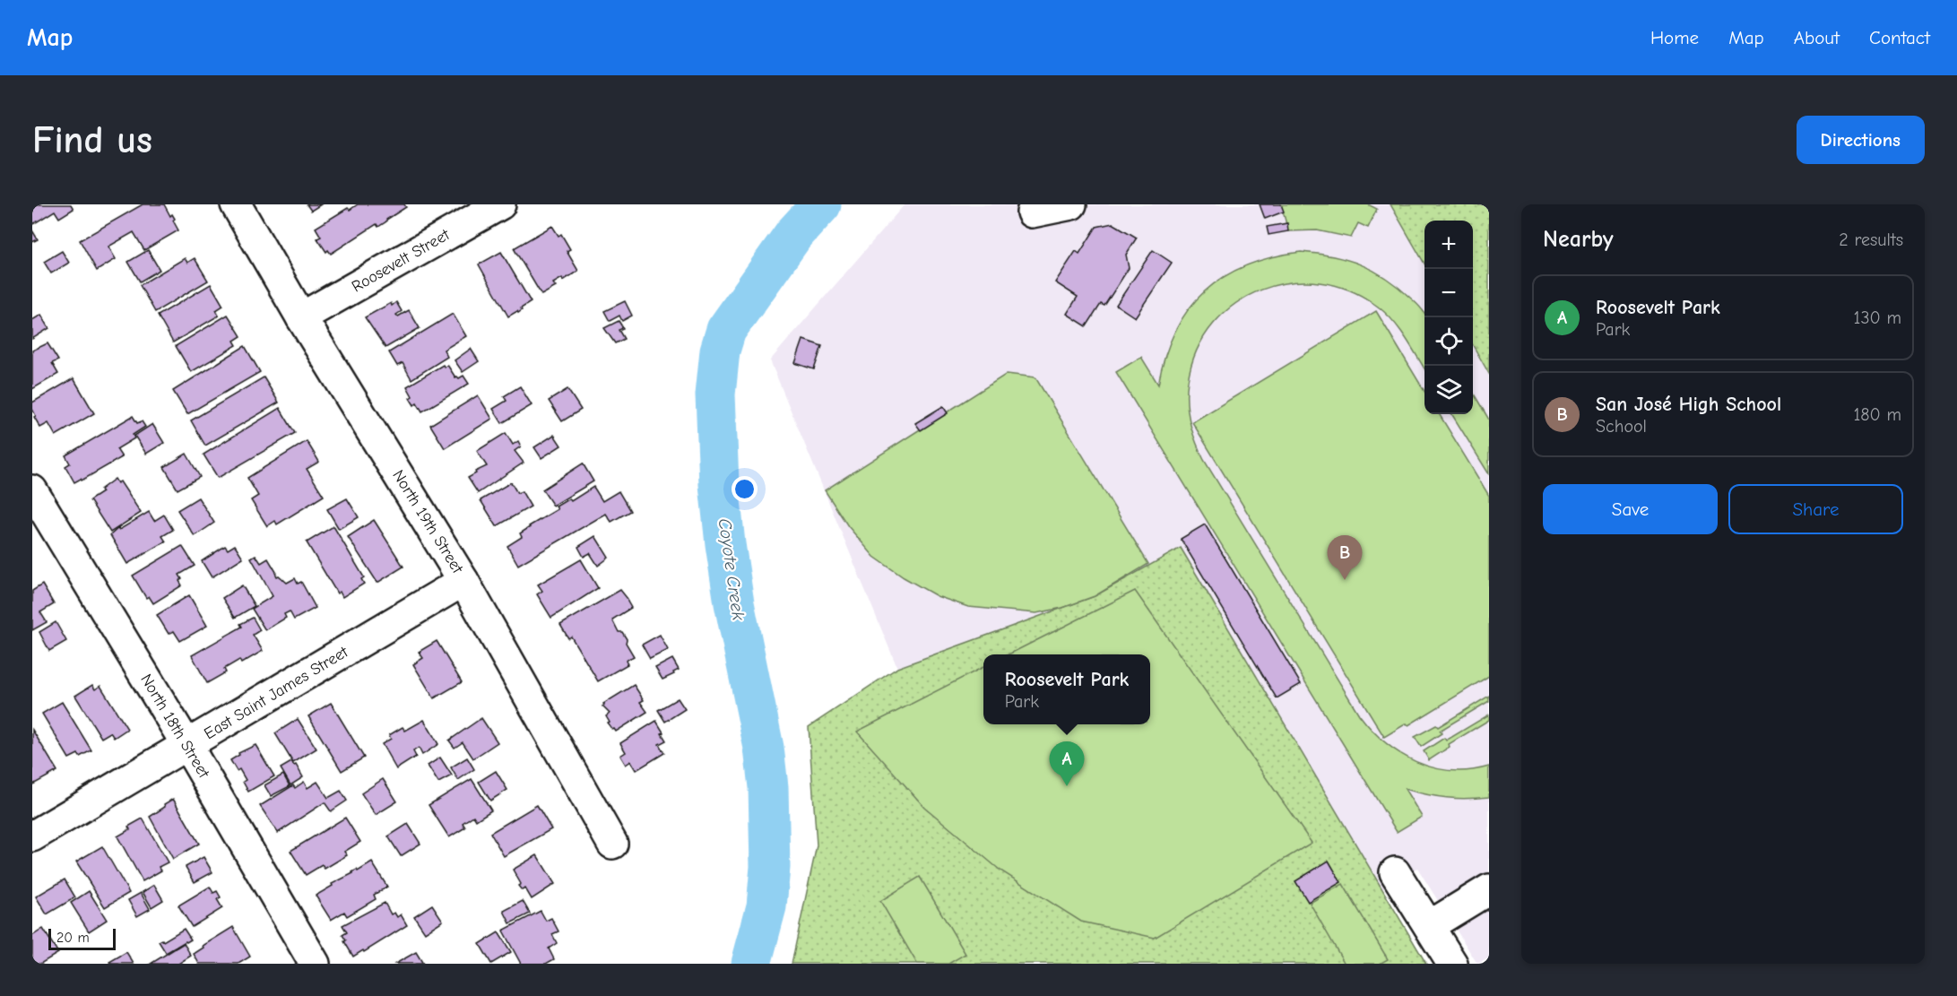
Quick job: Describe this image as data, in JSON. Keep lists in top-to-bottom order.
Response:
{
  "streets": {
    "street": [
      "Roosevelt Street",
      "North 19th Street",
      "East Saint James Street",
      "North 18th Street"
    ]
  },
  "crossings": [
    ["Roosevelt Street", "North 19th Street"],
    ["North 19th Street", "East Saint James Street"],
    ["East Saint James Street", "North 18th Street"]
  ],
  "water": ["Coyote Creek"],
  "scale_bar": "20 m",
  "page": {
    "header": "Map",
    "nav": [
      "Home",
      "Map",
      "About",
      "Contact"
    ],
    "buttons": [
      "Directions",
      ["Save", "Share"]
    ],
    "title": "Find us",
    "heading": ["Nearby", "2 results"],
    "map_buttons": ["+", "−"],
    "list": [
      {
        "mark": "A",
        "name": "Roosevelt Park",
        "note": "Park",
        "value": "130 m"
      },
      {
        "mark": "B",
        "name": "San José High School",
        "note": "School",
        "value": "180 m"
      }
    ],
    "pins": ["B", "A"],
    "popup": ["Roosevelt Park", "Park"],
    "scale": "20 m"
  }
}
